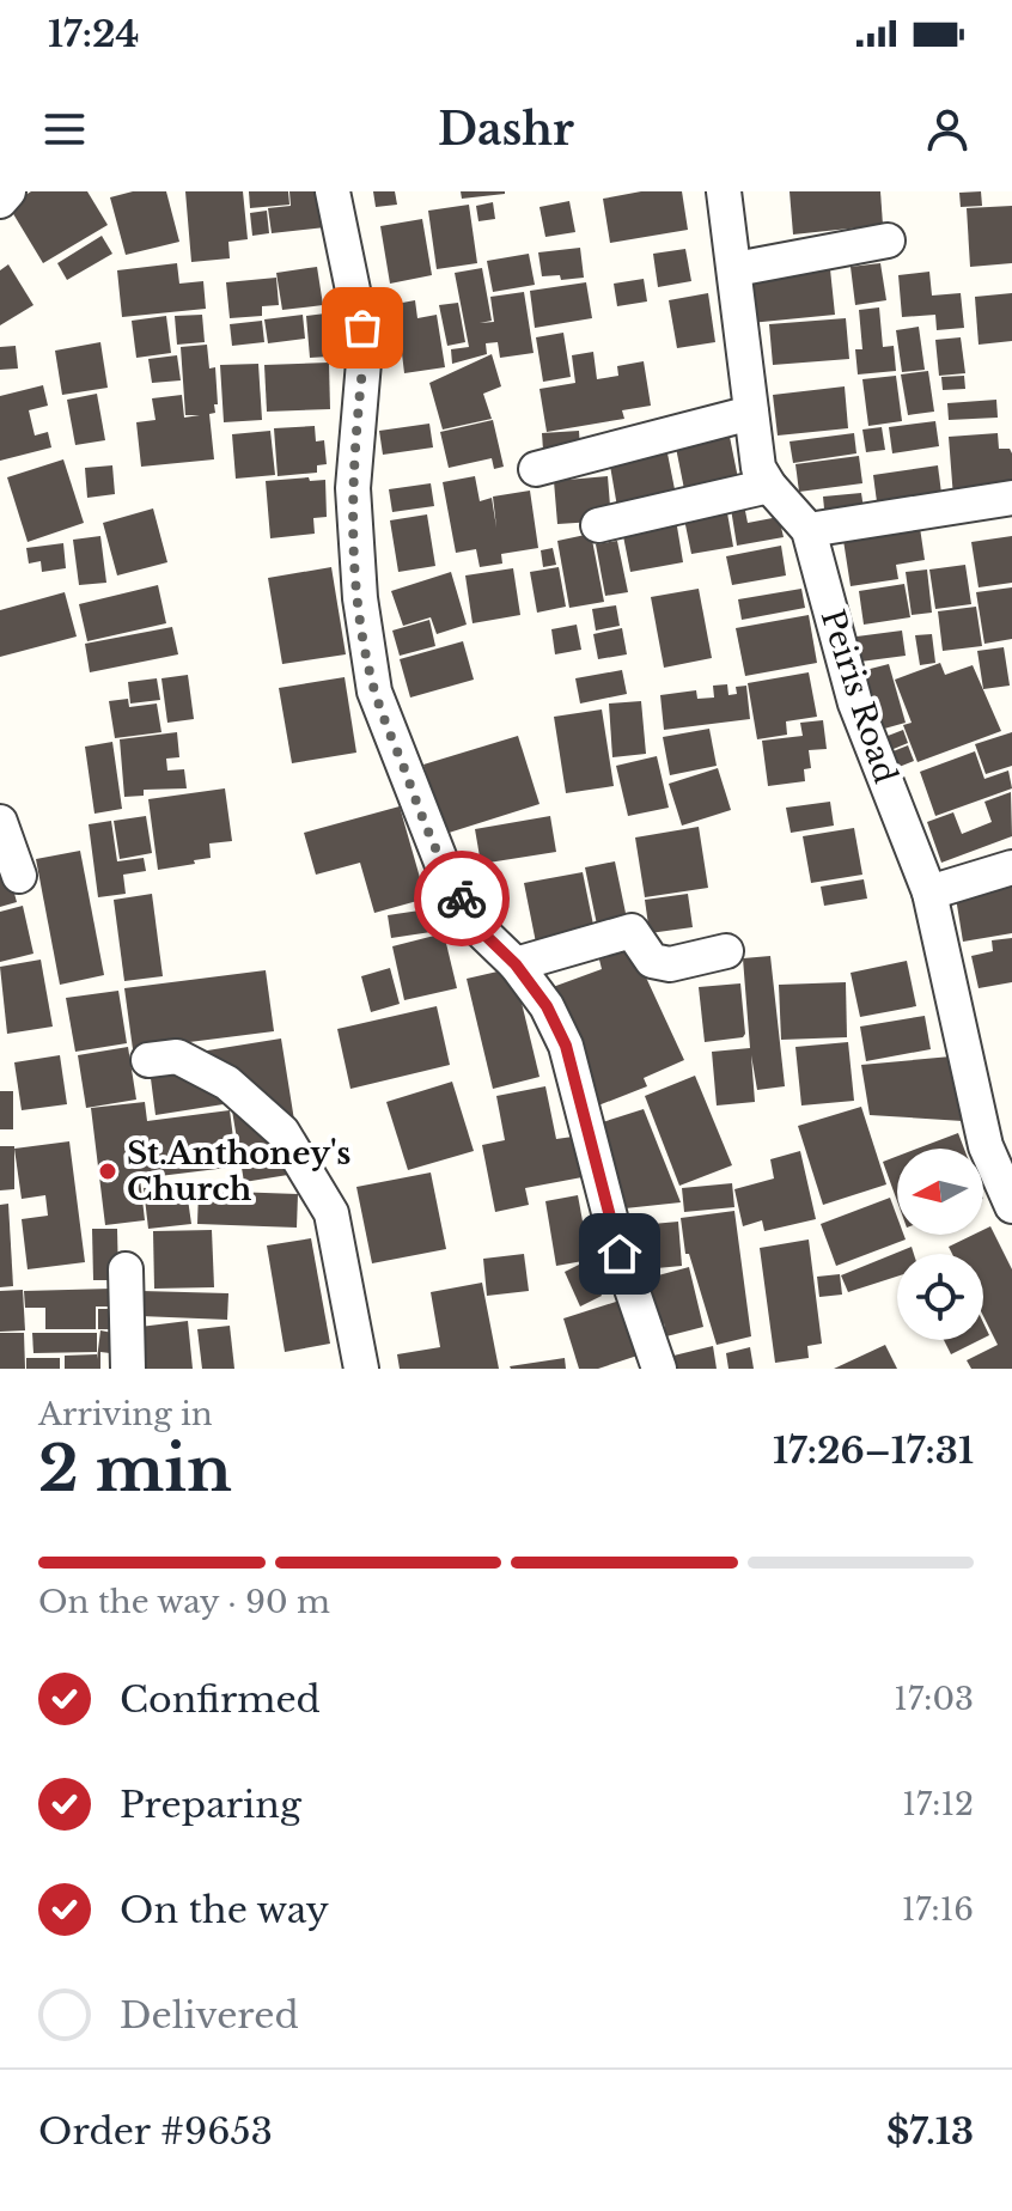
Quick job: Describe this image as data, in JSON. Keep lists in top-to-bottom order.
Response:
{
  "streets": {
    "street": ["Peiris Road"]
  },
  "places": ["St.Anthoney's Church"],
  "north": "left",
  "page": {
    "status": "17:24",
    "header": "Dashr",
    "heading": ["2 min", "Arriving in", "17:26–17:31"],
    "panel": ["Order #9653", "$7.13"],
    "bar": "On the way · 90 m",
    "list": [
      ["Confirmed", "17:03"],
      ["Preparing", "17:12"],
      ["On the way", "17:16"],
      "Delivered"
    ]
  }
}
